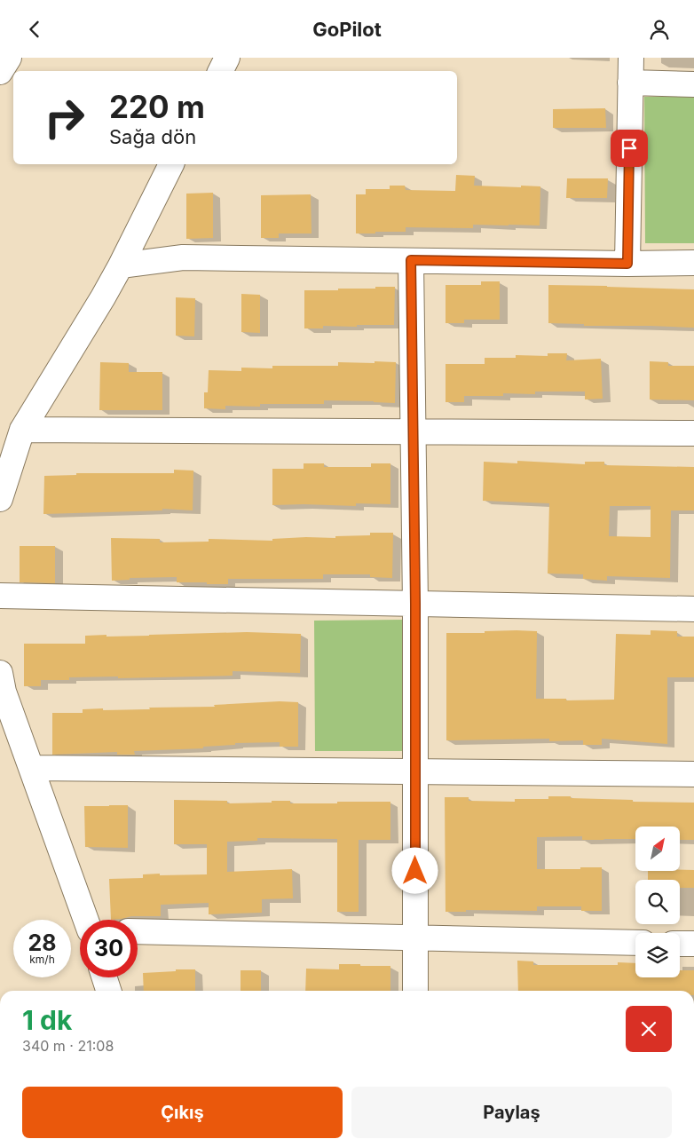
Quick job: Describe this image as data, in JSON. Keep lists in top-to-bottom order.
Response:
{
  "north": "top right",
  "page": {
    "header": "GoPilot",
    "turn": ["220 m", "Sağa dön"],
    "speed": "28 km/h",
    "limit": "30",
    "heading": ["1 dk", "340 m · 21:08"],
    "buttons": ["Çıkış", "Paylaş"]
  }
}
